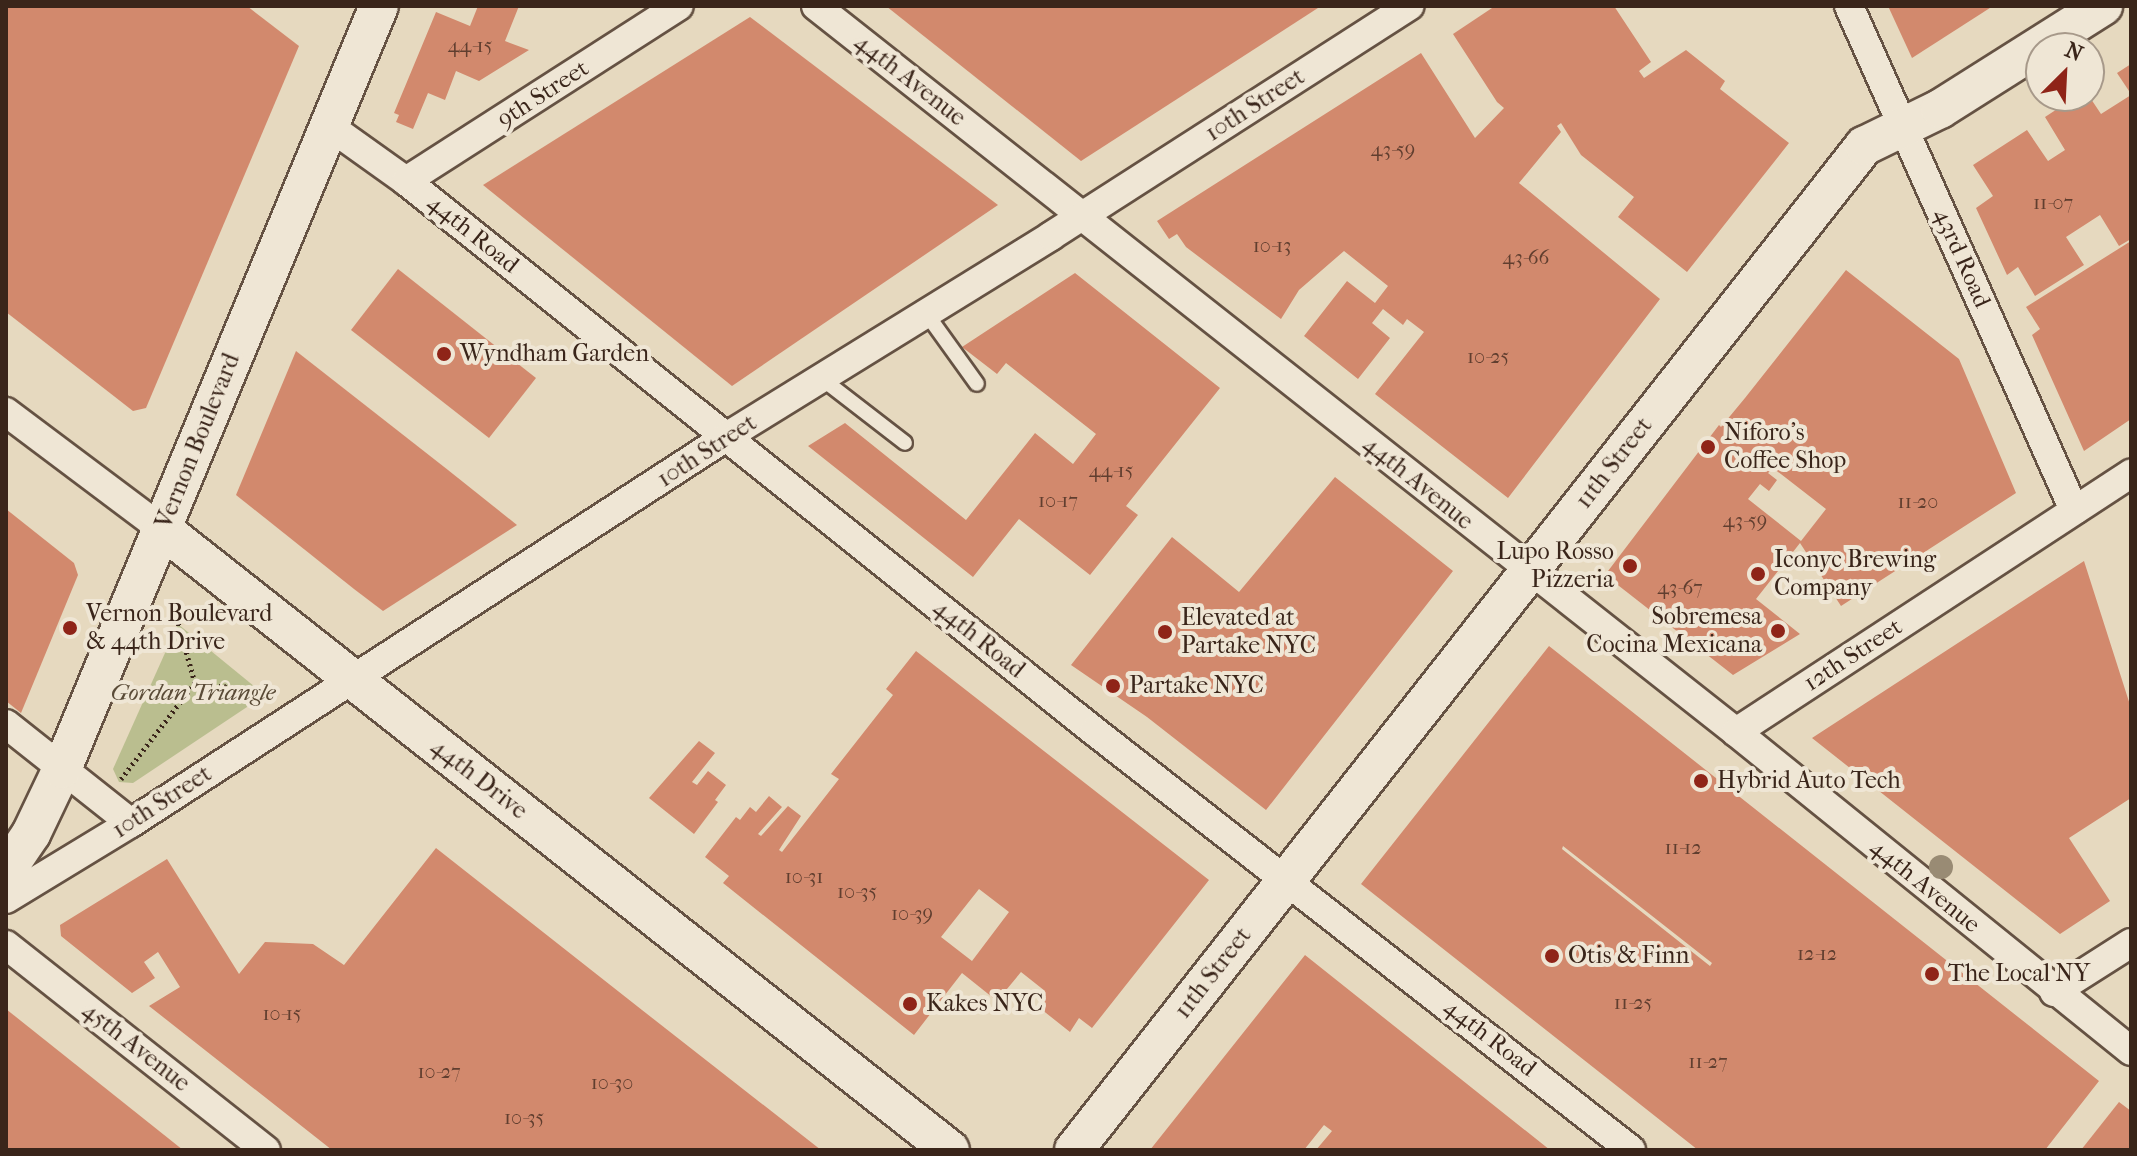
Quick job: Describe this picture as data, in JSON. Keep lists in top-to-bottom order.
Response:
{
  "streets": {
    "main road": ["Vernon Boulevard", "11th Street", "44th Drive"],
    "street": [
      "44th Avenue",
      "9th Street",
      "10th Street",
      "44th Road",
      "43rd Road",
      "12th Street",
      "45th Avenue"
    ]
  },
  "crossings": [
    ["44th Avenue", "10th Street"],
    ["44th Avenue", "11th Street"],
    ["44th Avenue", "12th Street"],
    ["9th Street", "44th Road"],
    ["10th Street", "44th Road"],
    ["10th Street", "44th Drive"],
    ["44th Road", "Vernon Boulevard"],
    ["44th Road", "11th Street"],
    ["43rd Road", "11th Street"],
    ["43rd Road", "12th Street"],
    ["Vernon Boulevard", "44th Drive"]
  ],
  "parks": ["Gordan Triangle"],
  "places": [
    "Wyndham Garden",
    "Niforo's Coffee Shop",
    "Lupo Rosso Pizzeria",
    "Iconyc Brewing Company",
    "Vernon Boulevard & 44th Drive",
    "Sobremesa Cocina Mexicana",
    "Elevated at Partake NYC",
    "Partake NYC",
    "Hybrid Auto Tech",
    "Otis & Finn",
    "The Local NY",
    "Kakes NYC"
  ],
  "house_numbers": [
    "44-15",
    "43-59",
    "11-07",
    "10-13",
    "43-66",
    "10-25",
    "44-15",
    "10-17",
    "11-20",
    "43-59",
    "43-67",
    "11-12",
    "10-31",
    "10-35",
    "10-39",
    "12-12",
    "11-25",
    "10-15",
    "11-27",
    "10-27",
    "10-30",
    "10-35"
  ],
  "north": "top right"
}
